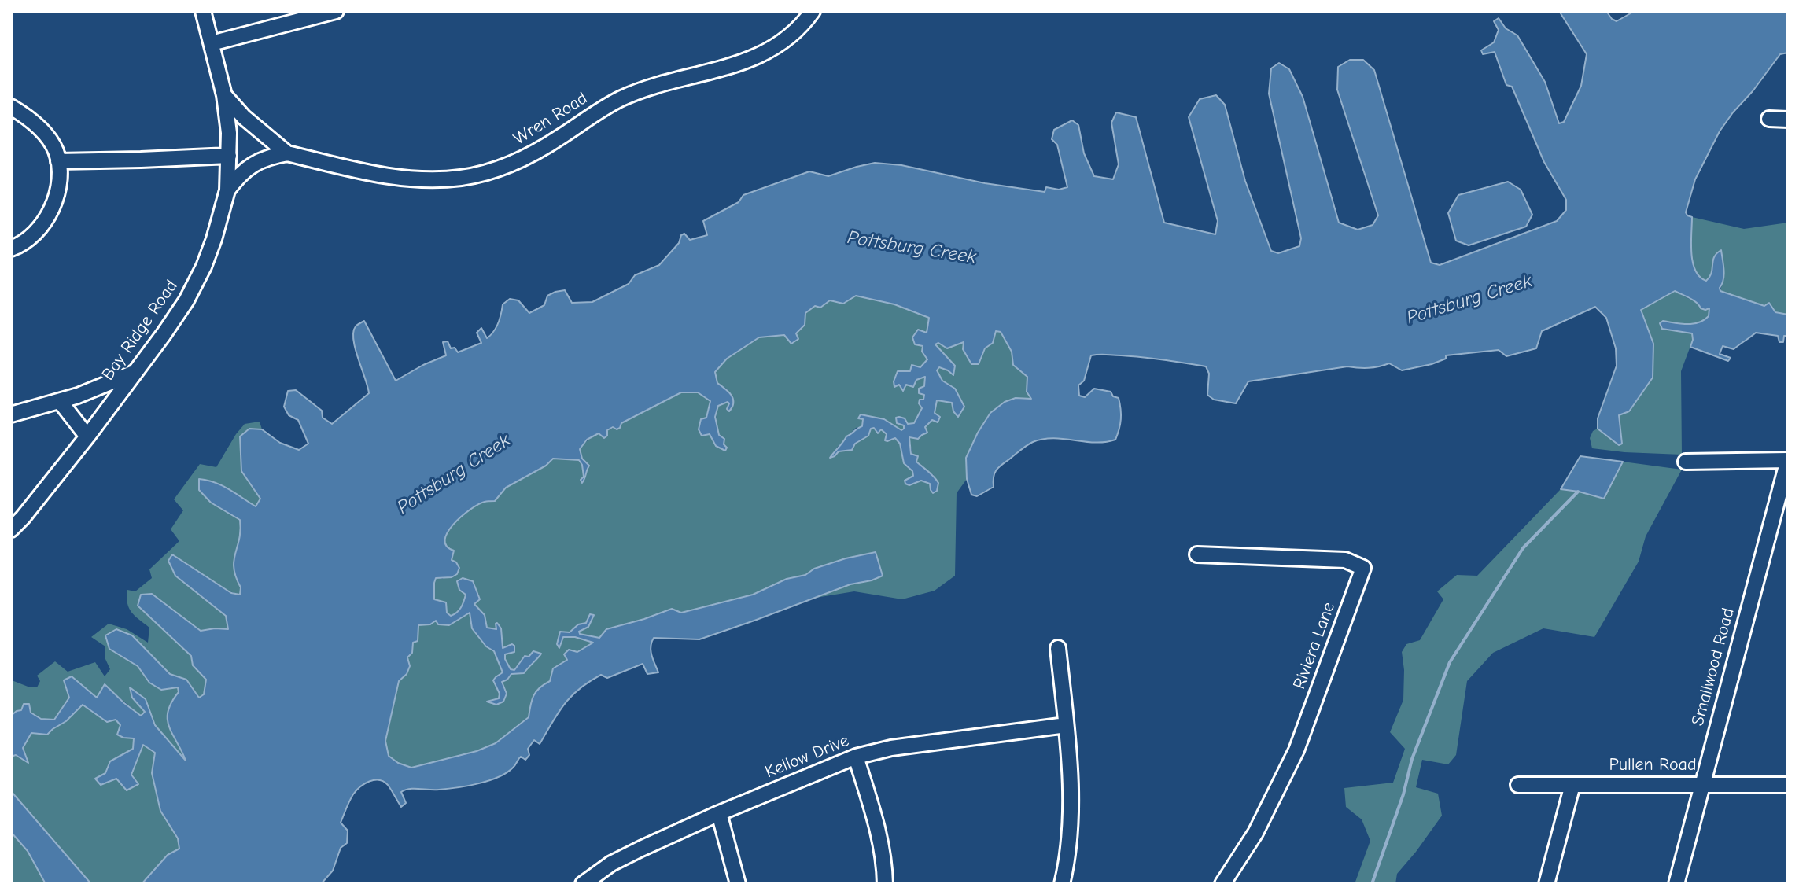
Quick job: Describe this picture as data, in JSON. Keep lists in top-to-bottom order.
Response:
{
  "streets": {
    "street": [
      "Wren Road",
      "Bay Ridge Road",
      "Riviera Lane",
      "Smallwood Road",
      "Kellow Drive",
      "Pullen Road"
    ]
  },
  "crossings": [
    ["Wren Road", "Bay Ridge Road"],
    ["Smallwood Road", "Pullen Road"]
  ],
  "water": ["Pottsburg Creek"]
}
